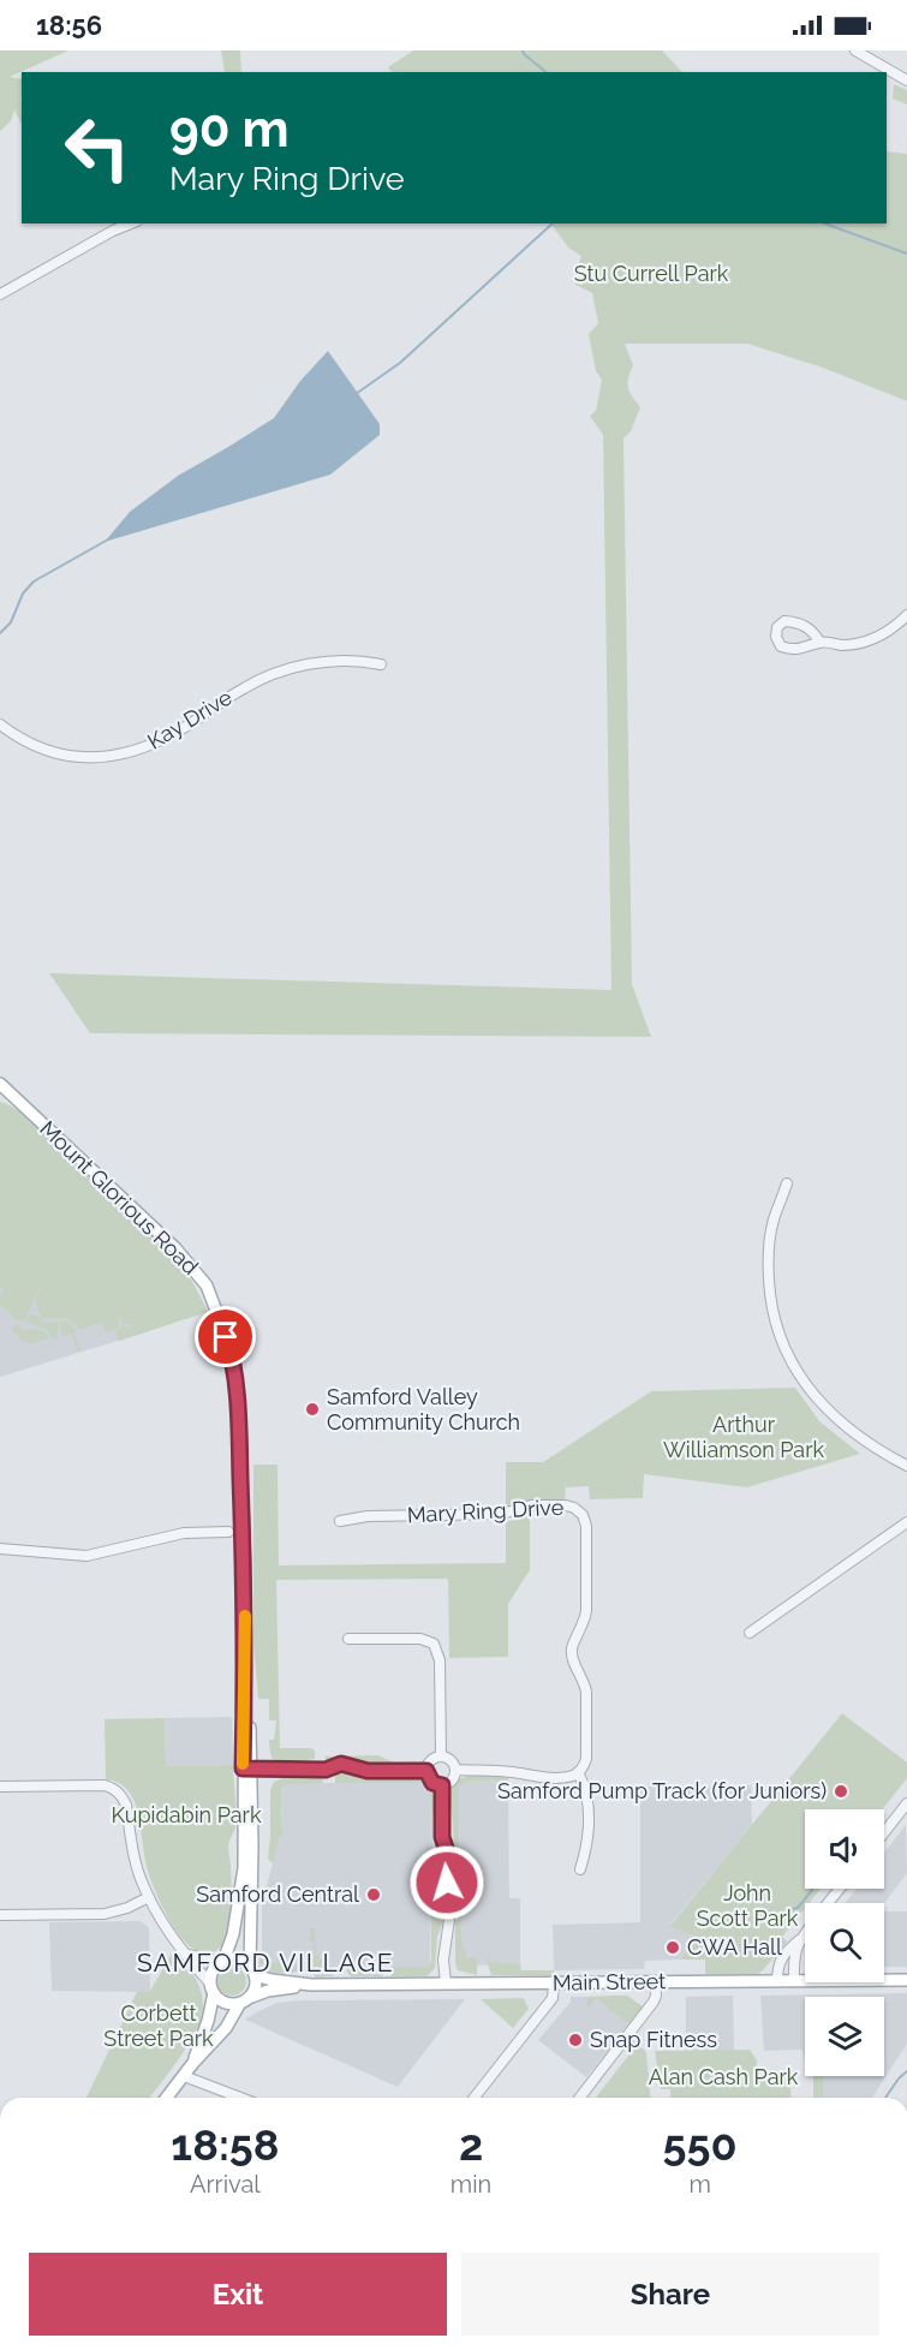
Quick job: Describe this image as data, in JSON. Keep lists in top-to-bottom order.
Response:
{
  "streets": {
    "main road": ["Mount Glorious Road", "Main Street"],
    "street": ["Kay Drive", "Mary Ring Drive"]
  },
  "crossings": [
    ["Mount Glorious Road", "Main Street"]
  ],
  "districts": ["SAMFORD VILLAGE"],
  "parks": [
    "Stu Currell Park",
    "Arthur Williamson Park",
    "Kupidabin Park",
    "John Scott Park",
    "Corbett Street Park",
    "Alan Cash Park"
  ],
  "places": [
    "Samford Valley Community Church",
    "Samford Pump Track (for Juniors)",
    "Samford Central",
    "CWA Hall",
    "Snap Fitness"
  ],
  "page": {
    "status": "18:56",
    "turn": ["90 m", "Mary Ring Drive"],
    "eta": [
      "18:58",
      "Arrival",
      "2",
      "min",
      "550",
      "m"
    ],
    "buttons": ["Exit", "Share"]
  }
}
